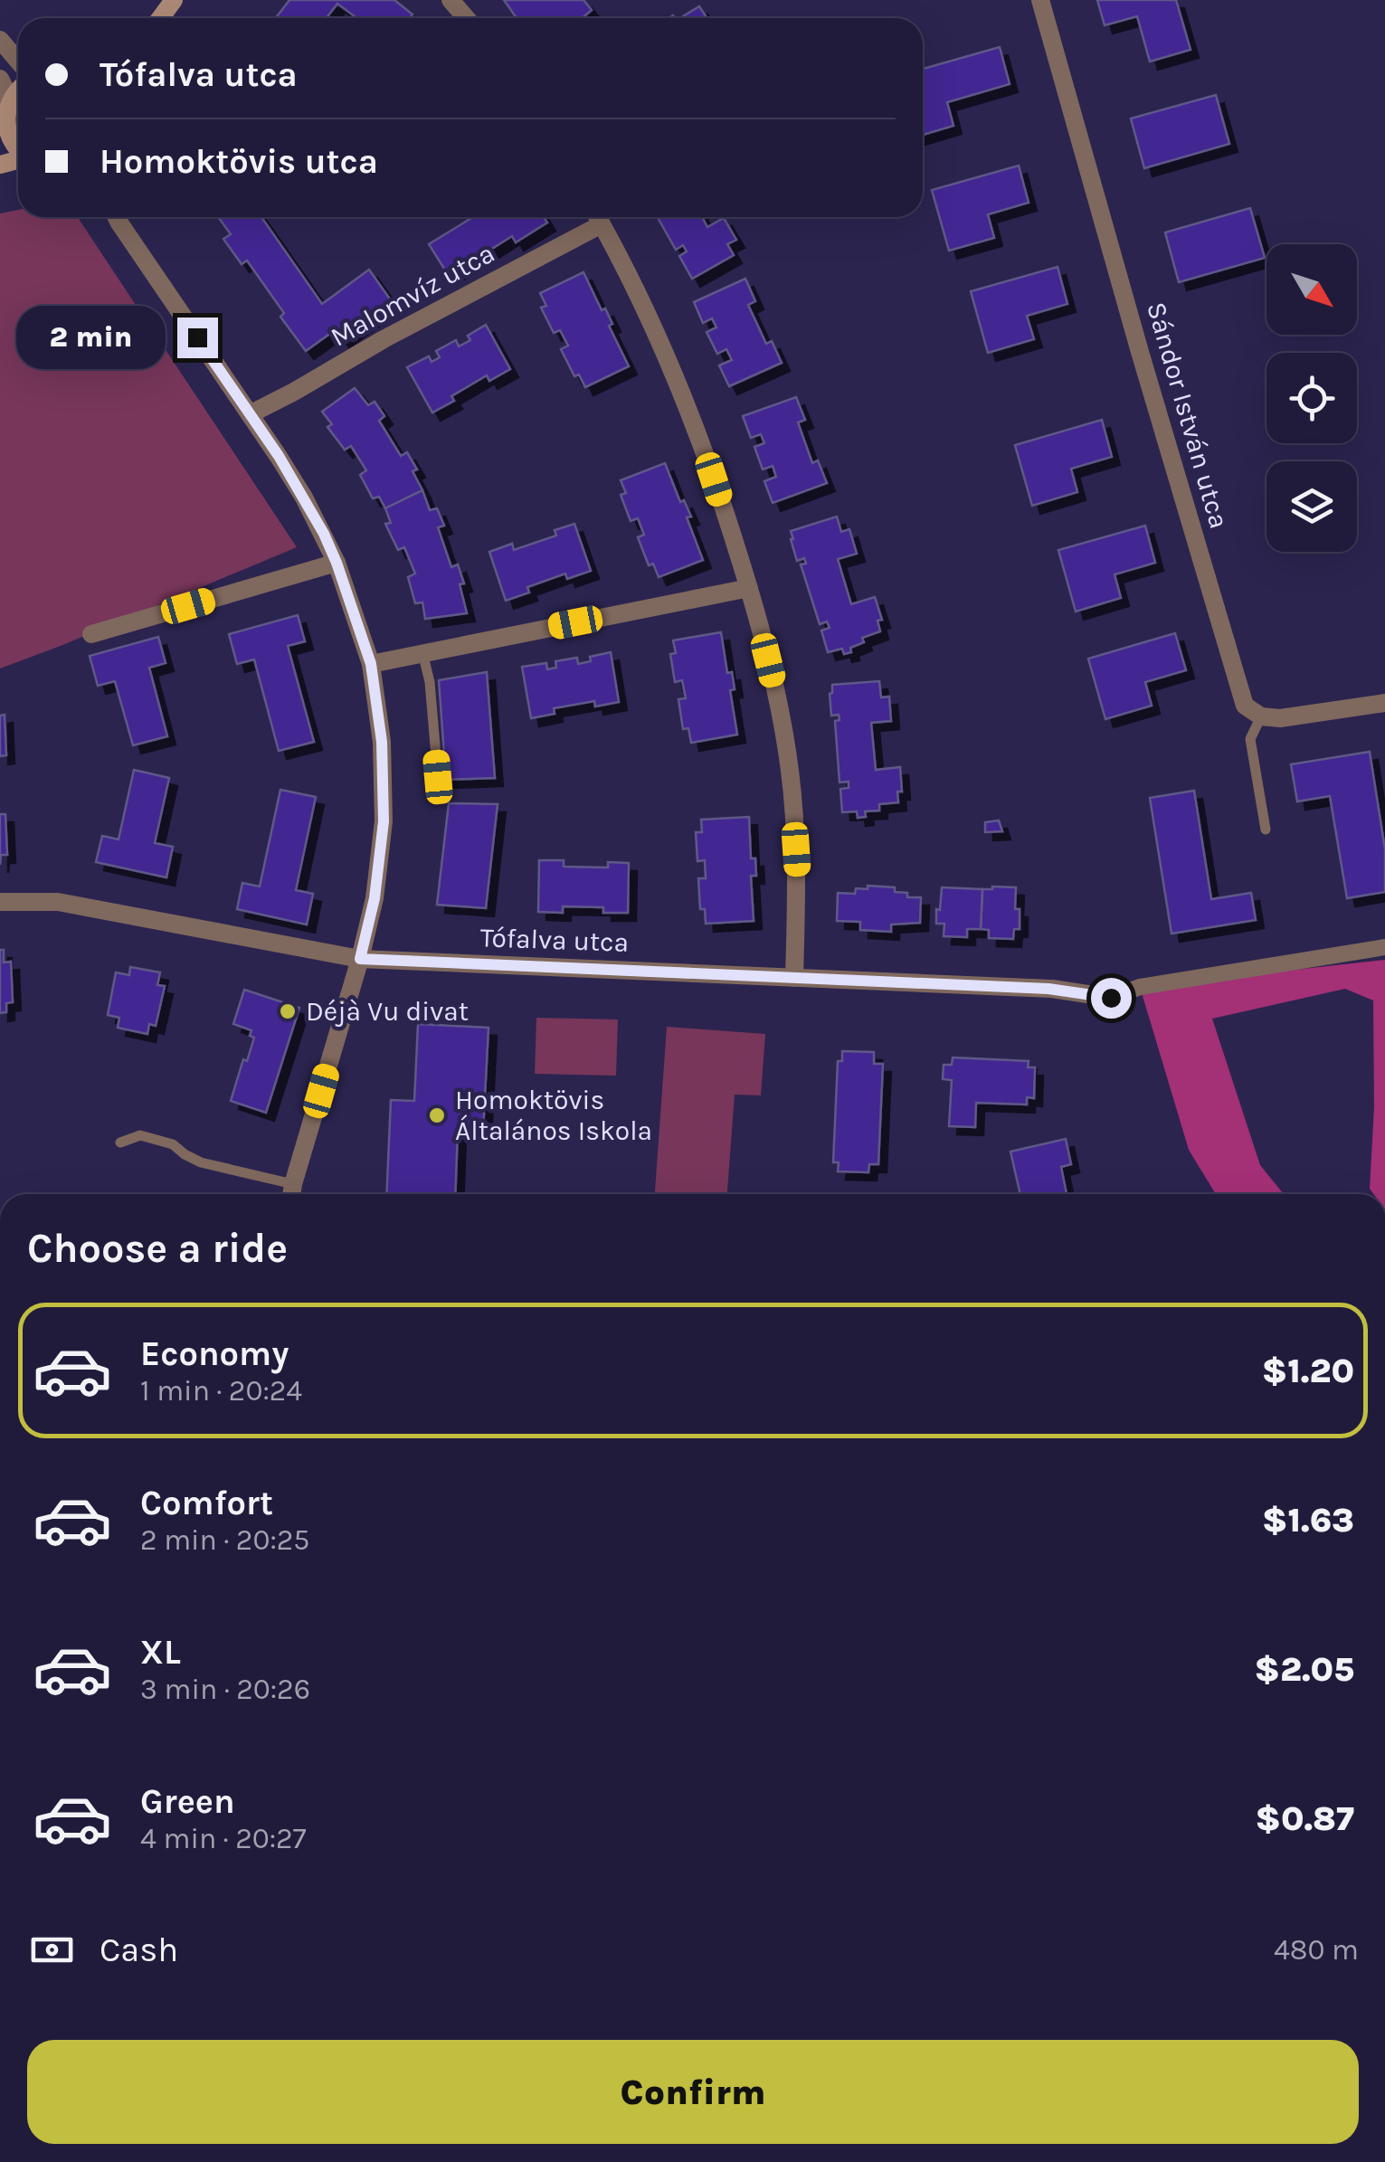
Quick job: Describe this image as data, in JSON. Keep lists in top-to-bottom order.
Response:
{
  "streets": {
    "street": ["Malomvíz utca", "Sándor István utca", "Tófalva utca"]
  },
  "places": ["Déjà Vu divat", "Homoktövis Általános Iskola"],
  "north": "bottom right",
  "page": {
    "banner": ["Tófalva utca", "Homoktövis utca"],
    "bubble": "2 min",
    "heading": "Choose a ride",
    "list": [
      {
        "name": "Economy",
        "note": "1 min · 20:24",
        "value": "$1.20"
      },
      {
        "name": "Comfort",
        "note": "2 min · 20:25",
        "value": "$1.63"
      },
      {
        "name": "XL",
        "note": "3 min · 20:26",
        "value": "$2.05"
      },
      {
        "name": "Green",
        "note": "4 min · 20:27",
        "value": "$0.87"
      }
    ],
    "pay": ["Cash", "480 m"],
    "buttons": "Confirm"
  }
}
